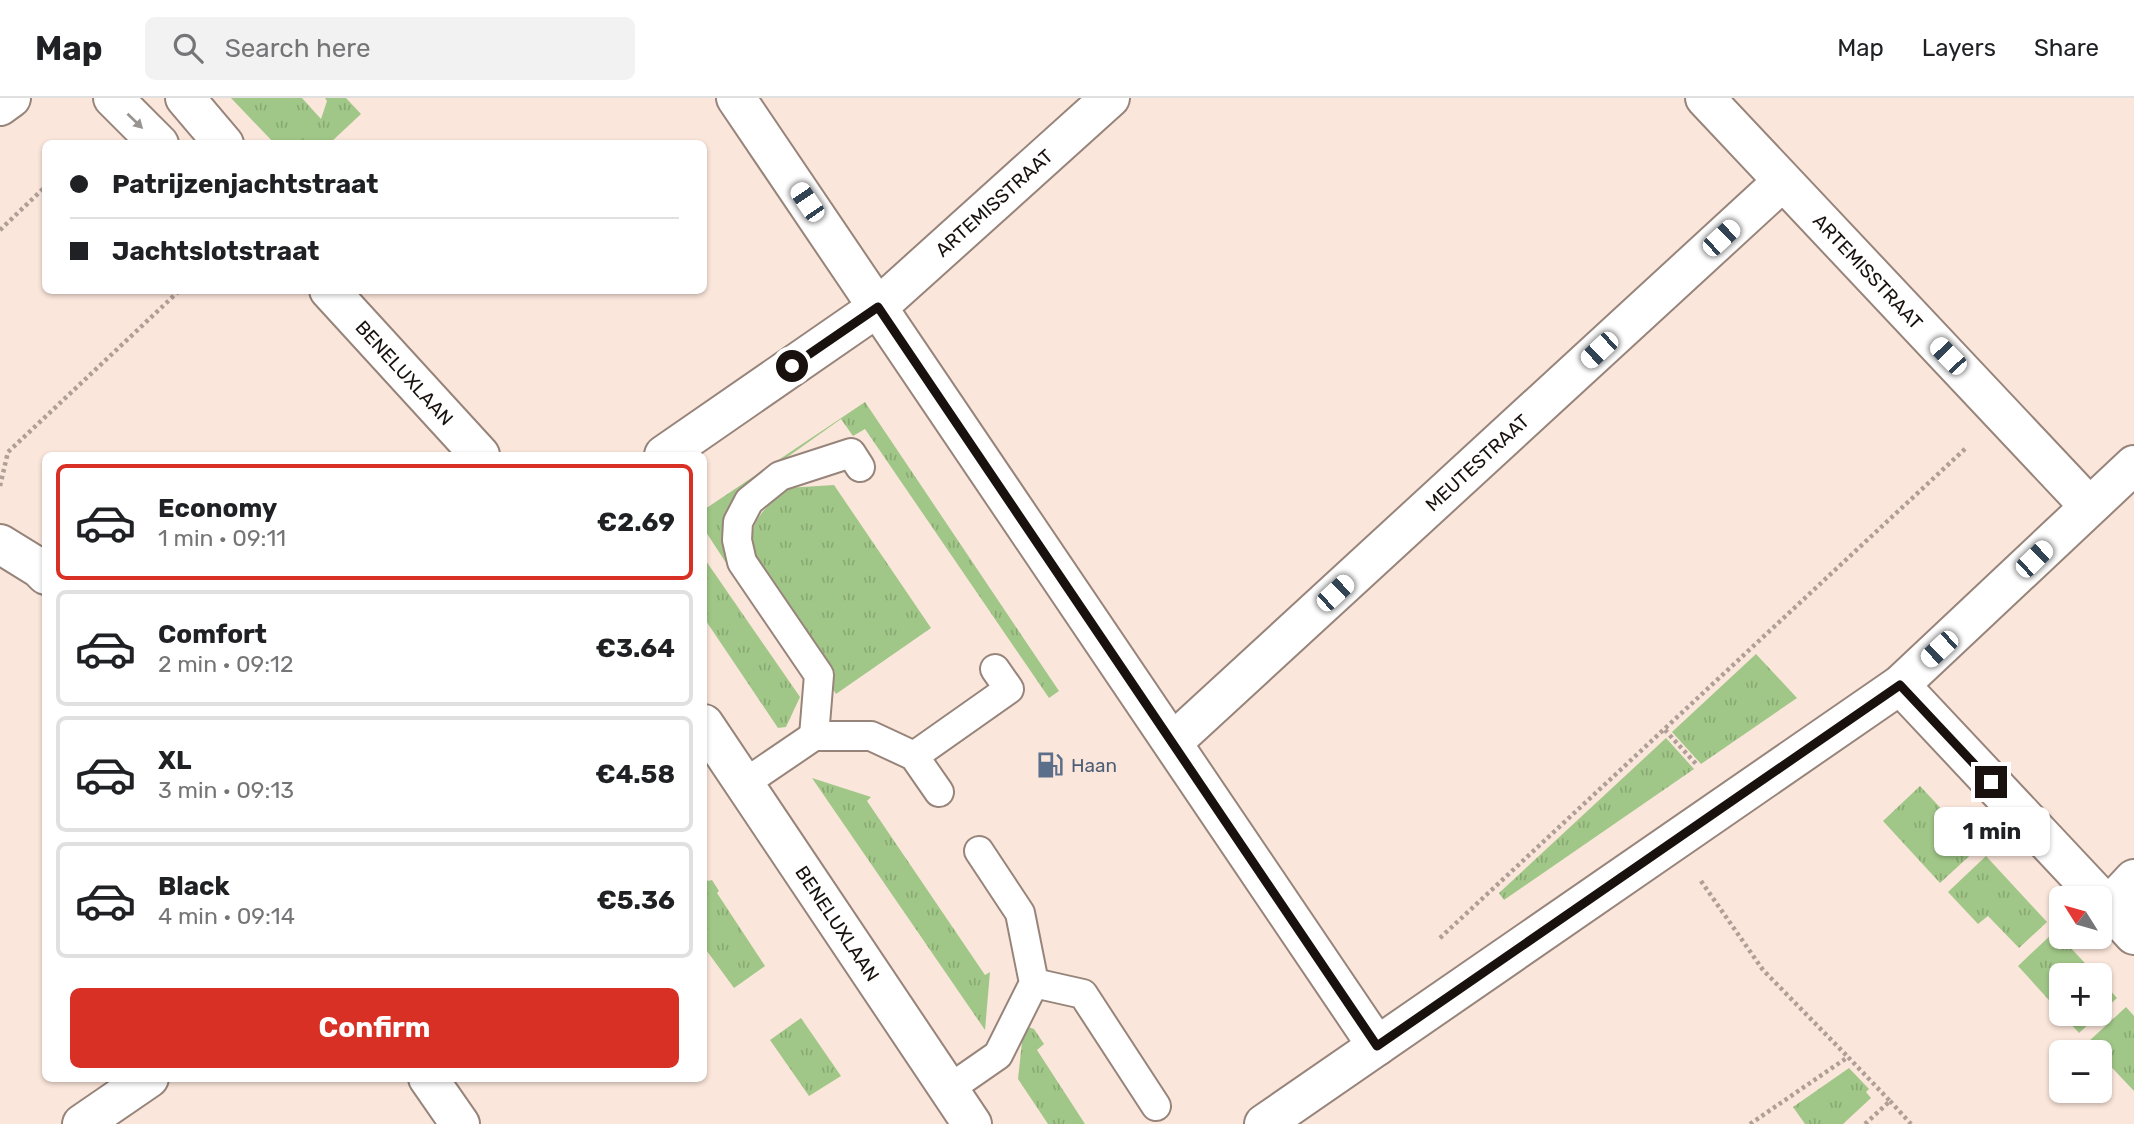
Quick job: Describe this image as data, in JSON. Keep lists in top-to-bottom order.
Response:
{
  "streets": {
    "street": ["ARTEMISSTRAAT", "BENELUXLAAN", "MEUTESTRAAT"]
  },
  "crossings": [
    ["ARTEMISSTRAAT", "MEUTESTRAAT"]
  ],
  "places": {
    "fuel station": ["Haan"]
  },
  "north": "top left",
  "page": {
    "header": "Map",
    "search": "Search here",
    "nav": ["Map", "Layers", "Share"],
    "banner": ["Patrijzenjachtstraat", "Jachtslotstraat"],
    "list": [
      {
        "name": "Economy",
        "note": "1 min · 09:11",
        "value": "€2.69"
      },
      {
        "name": "Comfort",
        "note": "2 min · 09:12",
        "value": "€3.64"
      },
      {
        "name": "XL",
        "note": "3 min · 09:13",
        "value": "€4.58"
      },
      {
        "name": "Black",
        "note": "4 min · 09:14",
        "value": "€5.36"
      }
    ],
    "bubble": "1 min",
    "map_buttons": ["+", "−"],
    "buttons": "Confirm"
  }
}
